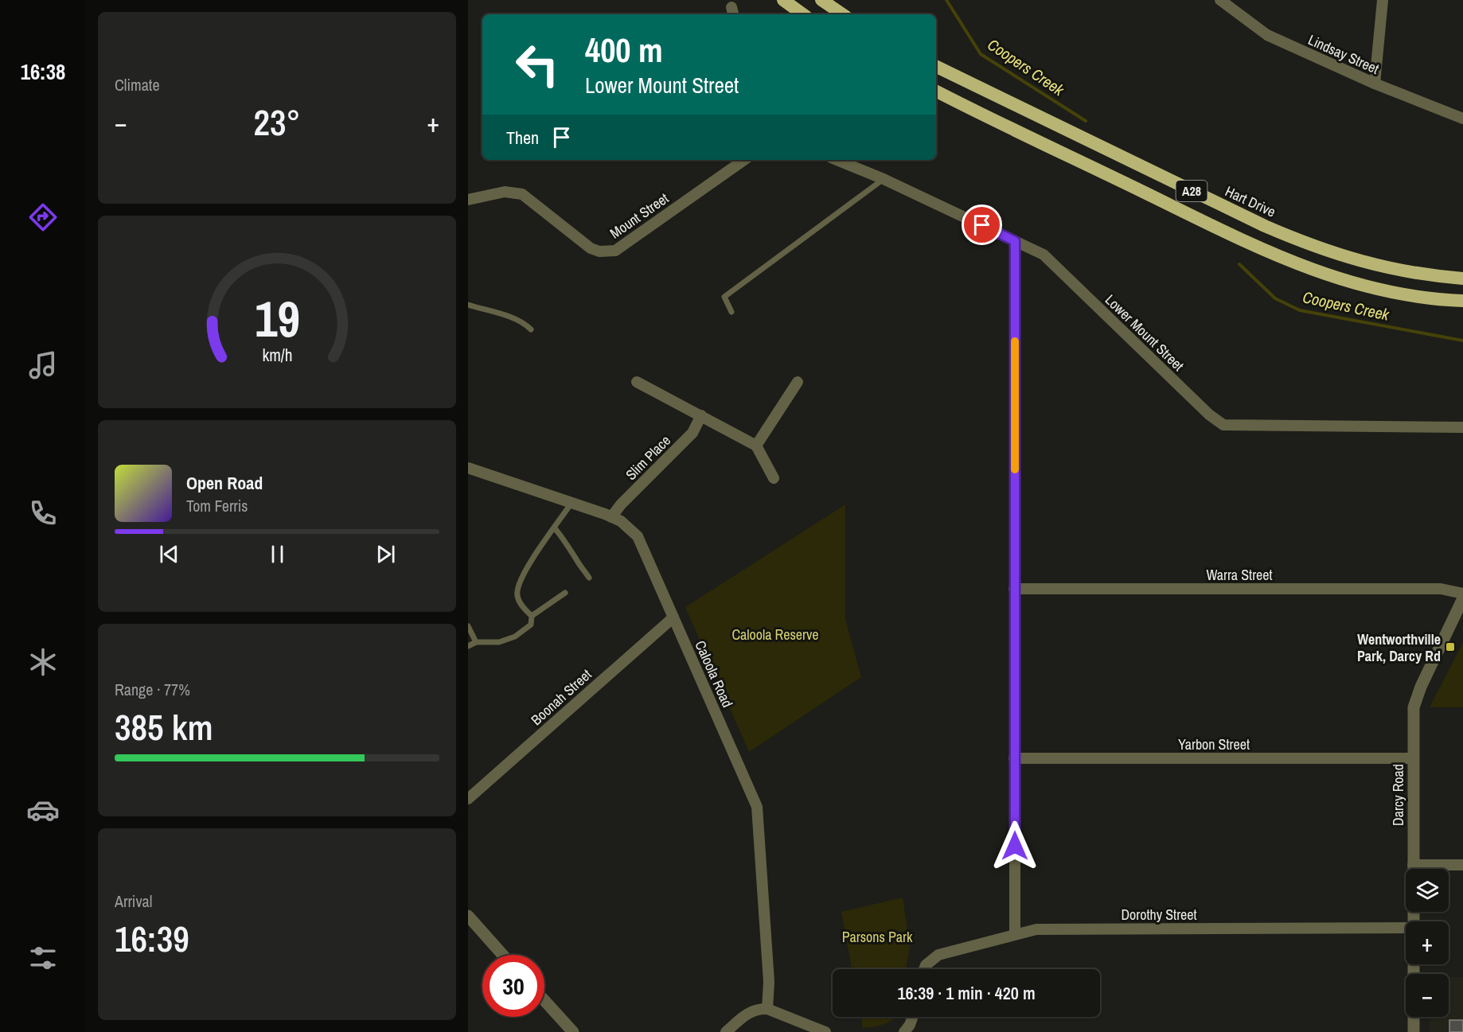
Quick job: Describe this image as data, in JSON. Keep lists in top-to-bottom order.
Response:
{
  "streets": {
    "highway": ["A28", "Hart Drive"],
    "street": [
      "Lindsay Street",
      "Mount Street",
      "Lower Mount Street",
      "Slim Place",
      "Warra Street",
      "Caloola Road",
      "Boonah Street",
      "Yarbon Street",
      "Darcy Road",
      "Dorothy Street"
    ]
  },
  "crossings": [
    ["Slim Place", "Caloola Road"],
    ["Caloola Road", "Boonah Street"],
    ["Yarbon Street", "Darcy Road"]
  ],
  "water": ["Coopers Creek"],
  "parks": ["Caloola Reserve", "Parsons Park"],
  "places": {
    "transit": ["Wentworthville Park, Darcy Rd"]
  },
  "page": {
    "tabs": "16:38",
    "tile": [
      "Climate",
      ["Range · 77%", "385 km"],
      ["Arrival", "16:39"]
    ],
    "turn": ["400 m", "Lower Mount Street"],
    "heat": ["−", "23°", "+"],
    "then": "Then",
    "song": ["Open Road", "Tom Ferris"],
    "map_buttons": ["+", "−"],
    "limit": "30",
    "trip": "16:39 · 1 min · 420 m",
    "gauge": ["19", "km/h"]
  }
}
